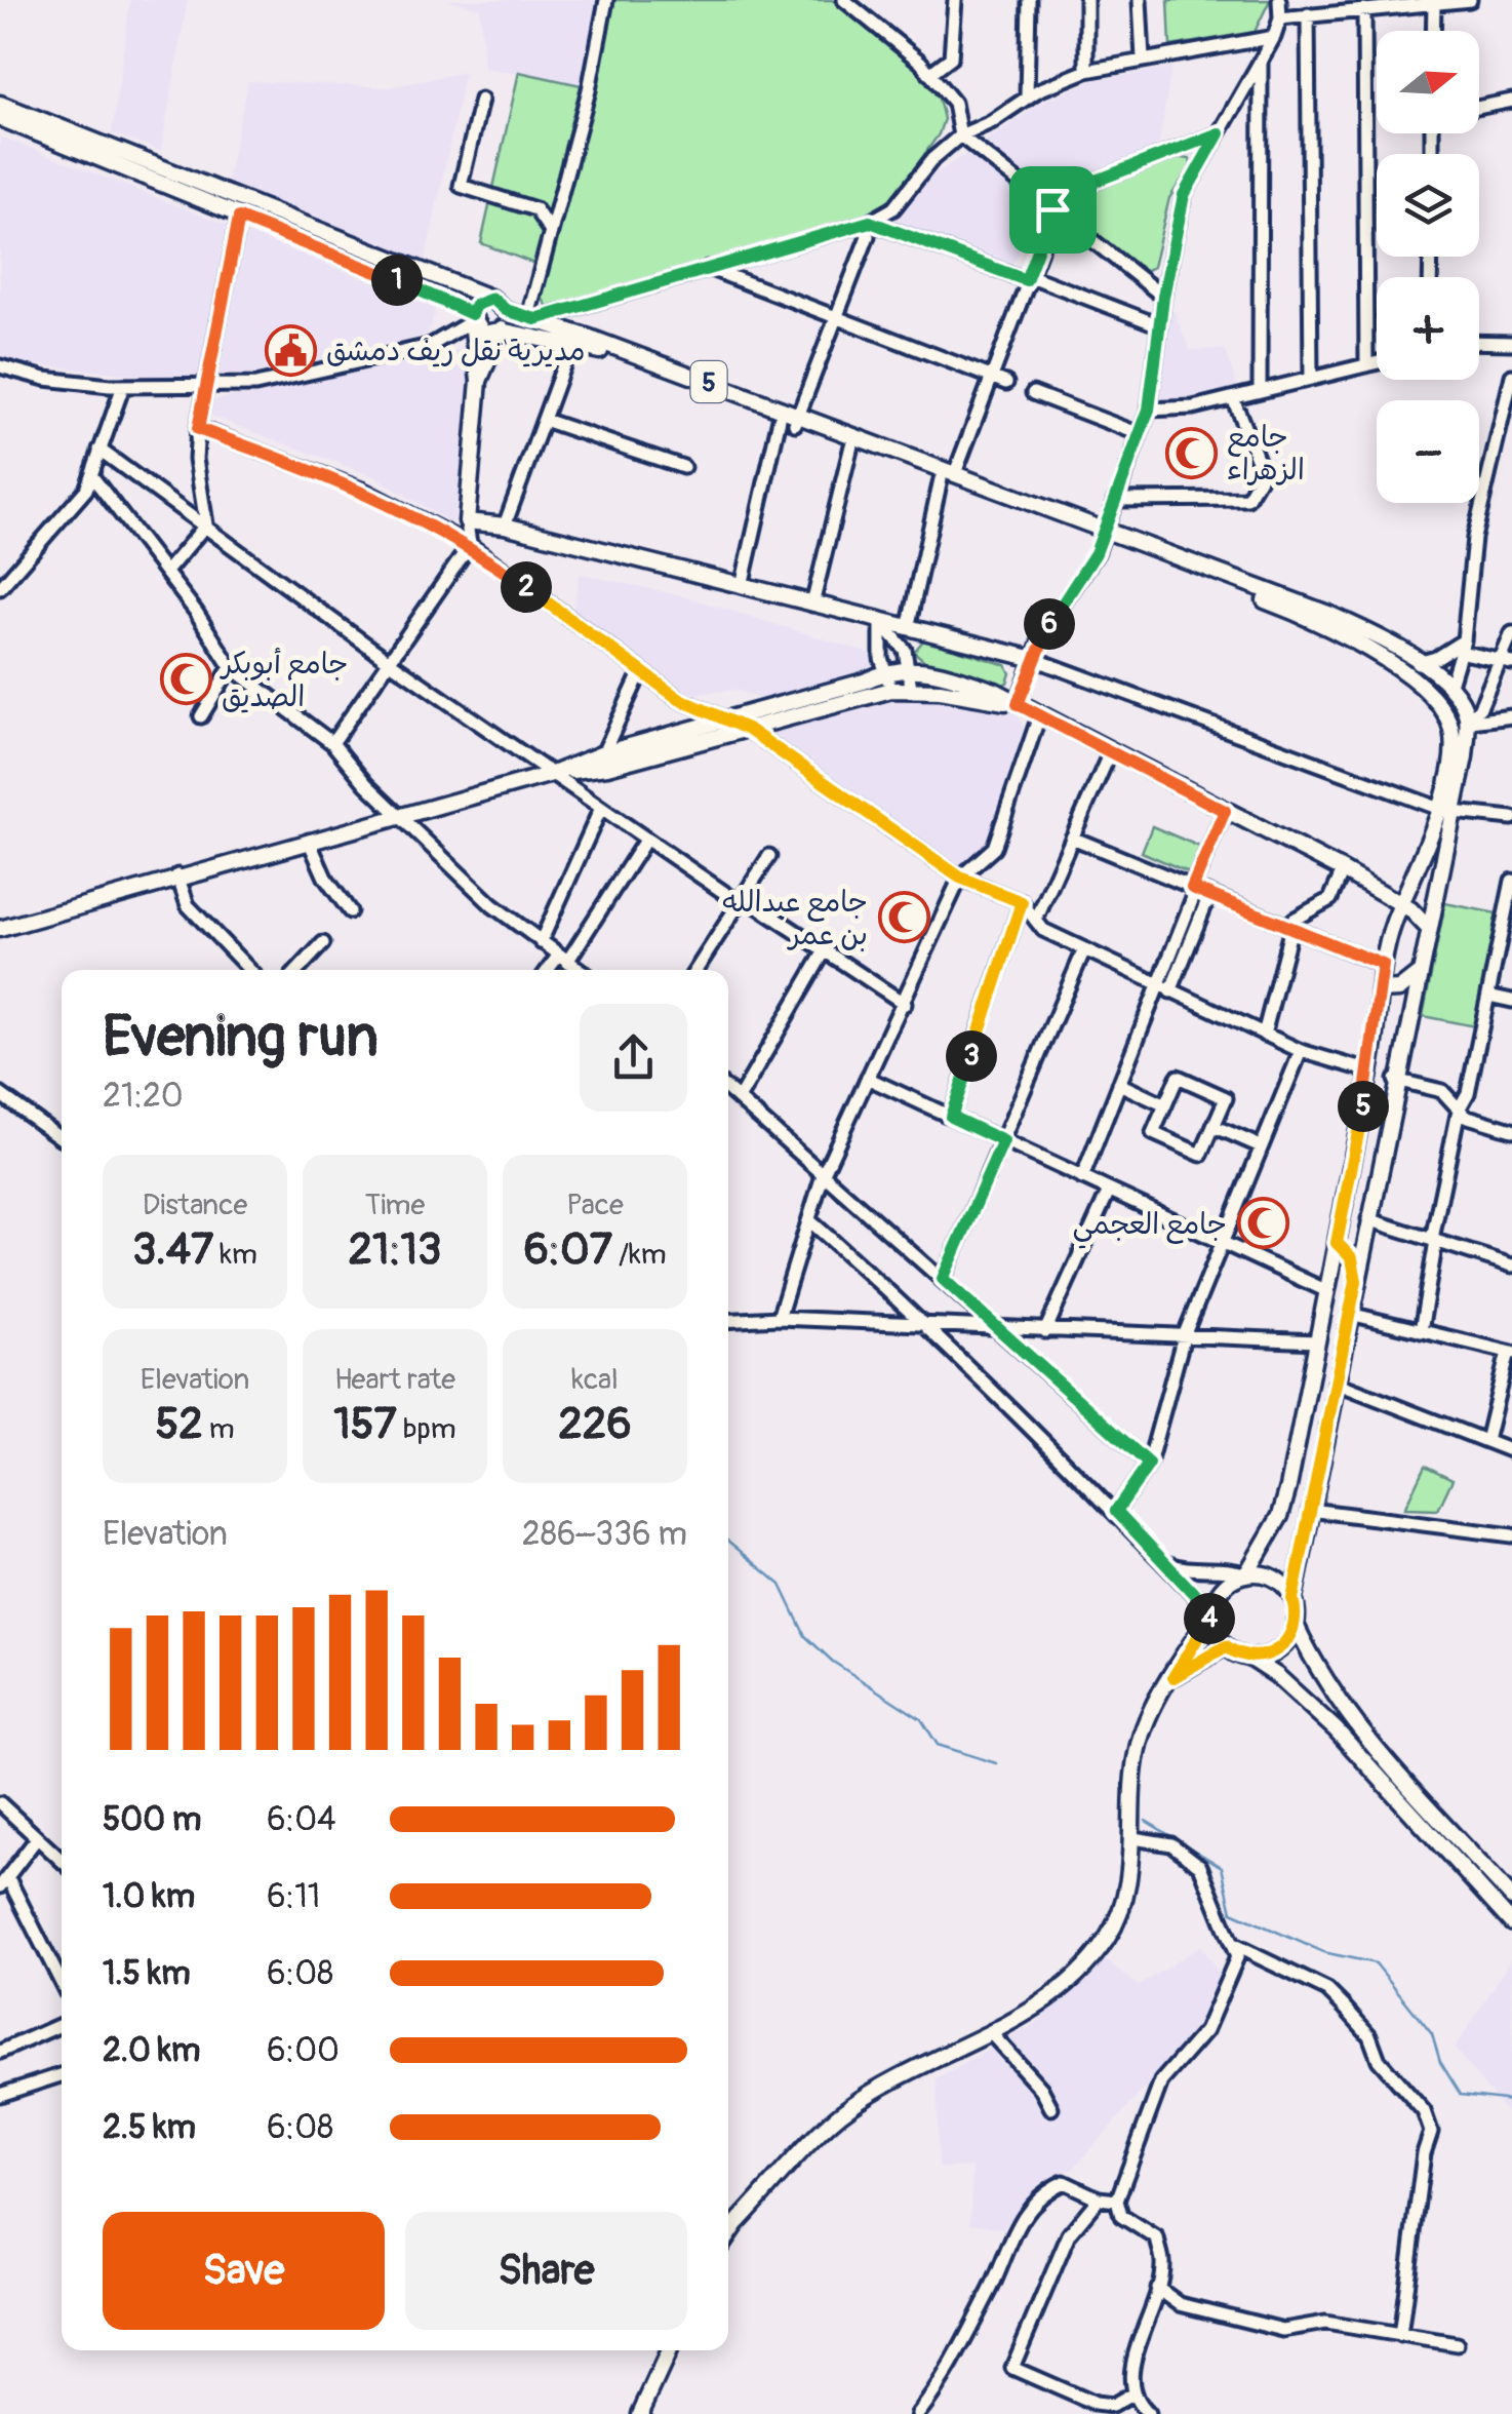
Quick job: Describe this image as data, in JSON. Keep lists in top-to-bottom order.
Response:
{
  "streets": {
    "main road": ["5"]
  },
  "places": {
    "public building": ["مديرية نقل ريف دمشق"],
    "mosque": [
      "جامع الزهراء",
      "جامع أبوبكر الصديق",
      "جامع عبدالله بن عمر",
      "جامع العجمي"
    ]
  },
  "north": "right",
  "page": {
    "map_buttons": ["+", "−"],
    "pins": [
      "1",
      "2",
      "6",
      "3",
      "5",
      "4"
    ],
    "heading": ["Evening run", "21:20"],
    "stats": [
      ["Distance", "3.47 km"],
      ["Time", "21:13"],
      ["Pace", "6:07 /km"],
      ["Elevation", "52 m"],
      ["Heart rate", "157 bpm"],
      ["kcal", "226"]
    ],
    "chart": ["Elevation", "286–336 m"],
    "list": [
      {
        "name": "500 m",
        "note": "6:04"
      },
      {
        "name": "1.0 km",
        "note": "6:11"
      },
      {
        "name": "1.5 km",
        "note": "6:08"
      },
      {
        "name": "2.0 km",
        "note": "6:00"
      },
      {
        "name": "2.5 km",
        "note": "6:08"
      }
    ],
    "buttons": ["Save", "Share"]
  }
}
